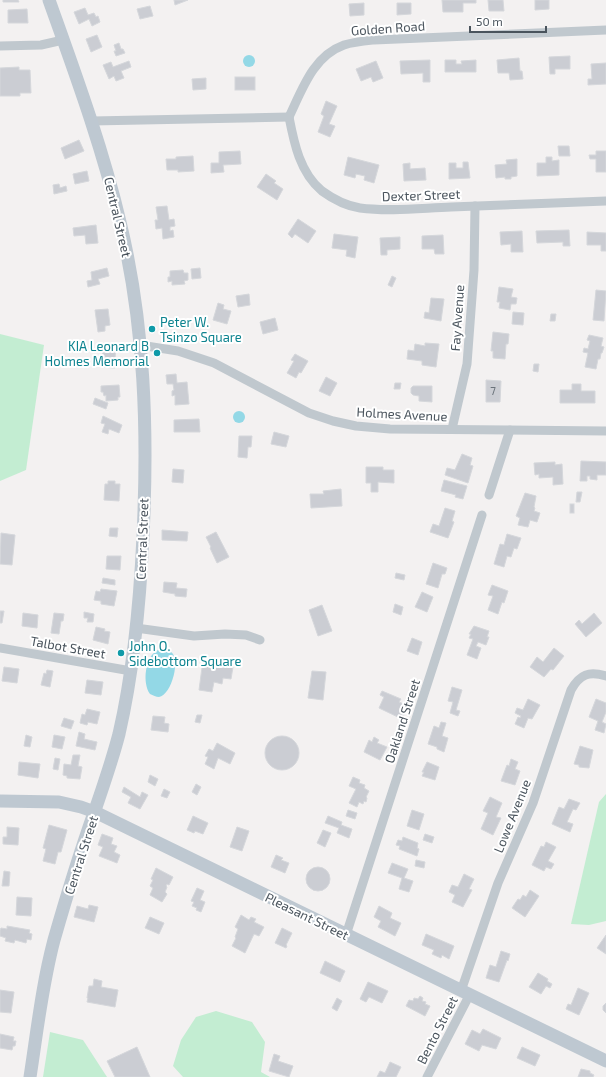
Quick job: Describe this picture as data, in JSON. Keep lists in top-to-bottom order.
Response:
{
  "streets": {
    "main road": ["Central Street", "Pleasant Street"],
    "street": [
      "Golden Road",
      "Dexter Street",
      "Fay Avenue",
      "Holmes Avenue",
      "Talbot Street",
      "Oakland Street",
      "Lowe Avenue",
      "Bento Street"
    ]
  },
  "crossings": [
    ["Golden Road", "Dexter Street"],
    ["Dexter Street", "Fay Avenue"],
    ["Central Street", "Holmes Avenue"],
    ["Central Street", "Talbot Street"],
    ["Central Street", "Pleasant Street"],
    ["Fay Avenue", "Holmes Avenue"],
    ["Oakland Street", "Pleasant Street"],
    ["Lowe Avenue", "Pleasant Street"],
    ["Lowe Avenue", "Bento Street"],
    ["Pleasant Street", "Bento Street"]
  ],
  "places": ["Peter W. Tsinzo Square", "KIA Leonard B Holmes Memorial", "John O. Sidebottom Square"],
  "house_numbers": ["7"],
  "scale_bar": "50 m"
}
